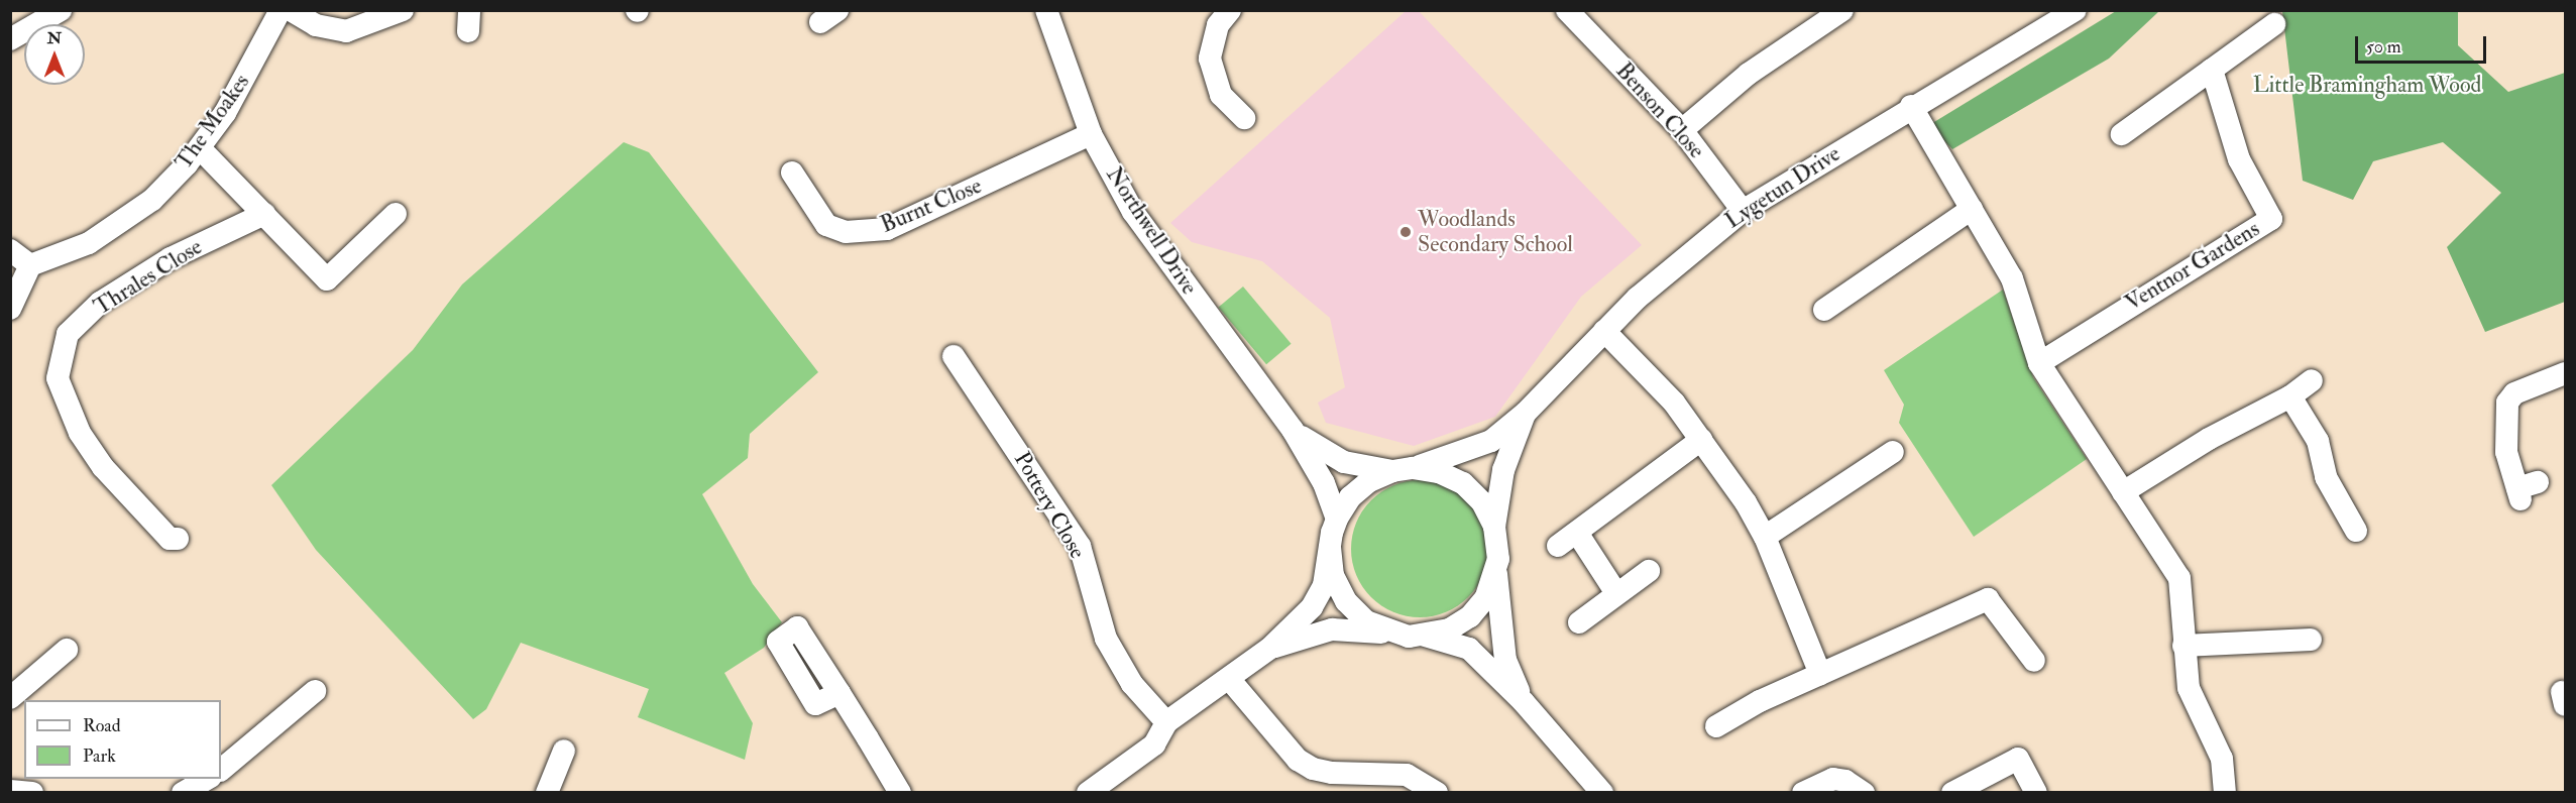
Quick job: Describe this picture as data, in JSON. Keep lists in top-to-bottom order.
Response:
{
  "streets": {
    "street": [
      "Benson Close",
      "The Moakes",
      "Lygetun Drive",
      "Burnt Close",
      "Northwell Drive",
      "Ventnor Gardens",
      "Thrales Close",
      "Pottery Close"
    ]
  },
  "crossings": [
    ["Benson Close", "Lygetun Drive"],
    ["Lygetun Drive", "Northwell Drive"],
    ["Burnt Close", "Northwell Drive"]
  ],
  "parks": ["Little Bramingham Wood"],
  "places": ["Woodlands Secondary School"],
  "legend": ["Road", "Park"],
  "scale_bar": "50 m",
  "north": "top"
}
